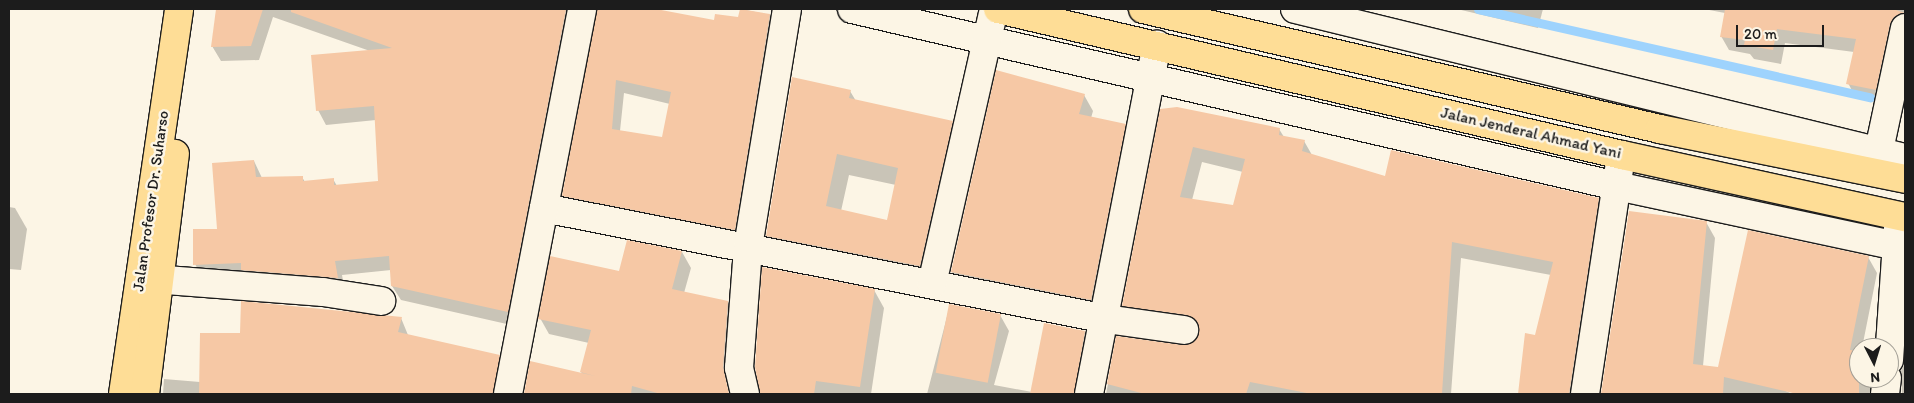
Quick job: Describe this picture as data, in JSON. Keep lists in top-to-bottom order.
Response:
{
  "streets": {
    "main road": ["Jalan Jenderal Ahmad Yani", "Jalan Profesor Dr. Suharso"]
  },
  "scale_bar": "20 m",
  "north": "bottom"
}
